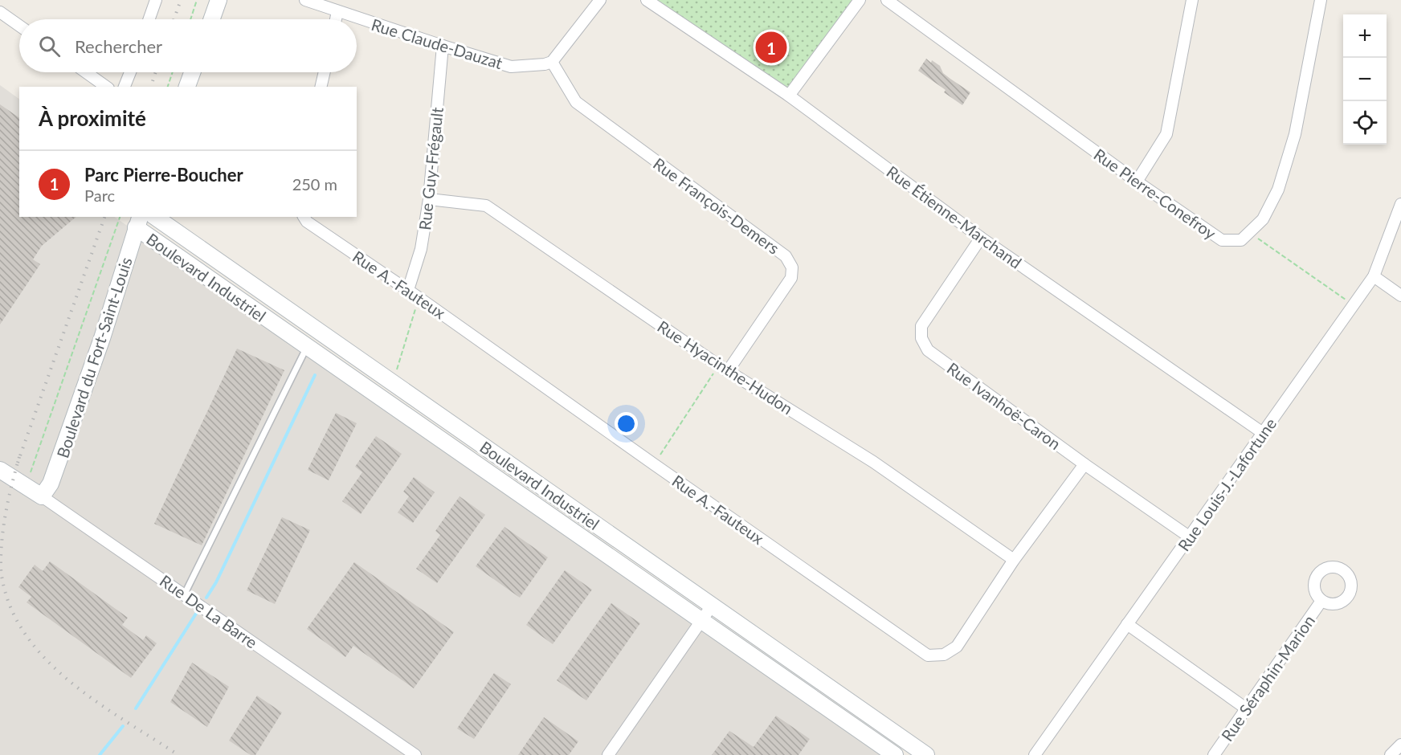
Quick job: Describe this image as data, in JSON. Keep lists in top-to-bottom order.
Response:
{
  "streets": {
    "street": [
      "Rue Claude-Dauzat",
      "Rue Guy-Frégault",
      "Rue Pierre-Conefroy",
      "Rue François-Demers",
      "Rue Étienne-Marchand",
      "Boulevard Industriel",
      "Rue A.-Fauteux",
      "Boulevard du Fort-Saint-Louis",
      "Rue Hyacinthe-Hudon",
      "Rue Ivanhoë-Caron",
      "Rue Louis-J.-Lafortune",
      "Rue De La Barre",
      "Rue Séraphin-Marion"
    ]
  },
  "crossings": [
    ["Rue Claude-Dauzat", "Rue Guy-Frégault"],
    ["Rue Claude-Dauzat", "Rue François-Demers"],
    ["Rue Guy-Frégault", "Rue A.-Fauteux"],
    ["Rue Guy-Frégault", "Rue Hyacinthe-Hudon"],
    ["Rue François-Demers", "Rue Hyacinthe-Hudon"],
    ["Rue Étienne-Marchand", "Rue Ivanhoë-Caron"],
    ["Rue Étienne-Marchand", "Rue Louis-J.-Lafortune"],
    ["Boulevard Industriel", "Boulevard du Fort-Saint-Louis"],
    ["Rue A.-Fauteux", "Rue Hyacinthe-Hudon"],
    ["Rue A.-Fauteux", "Rue Ivanhoë-Caron"],
    ["Boulevard du Fort-Saint-Louis", "Rue De La Barre"],
    ["Rue Ivanhoë-Caron", "Rue Louis-J.-Lafortune"]
  ],
  "page": {
    "map_buttons": ["+", "−"],
    "search": "Rechercher",
    "pins": "1",
    "heading": "À proximité",
    "list": [
      {
        "mark": "1",
        "name": "Parc Pierre-Boucher",
        "note": "Parc",
        "value": "250 m"
      }
    ]
  }
}
